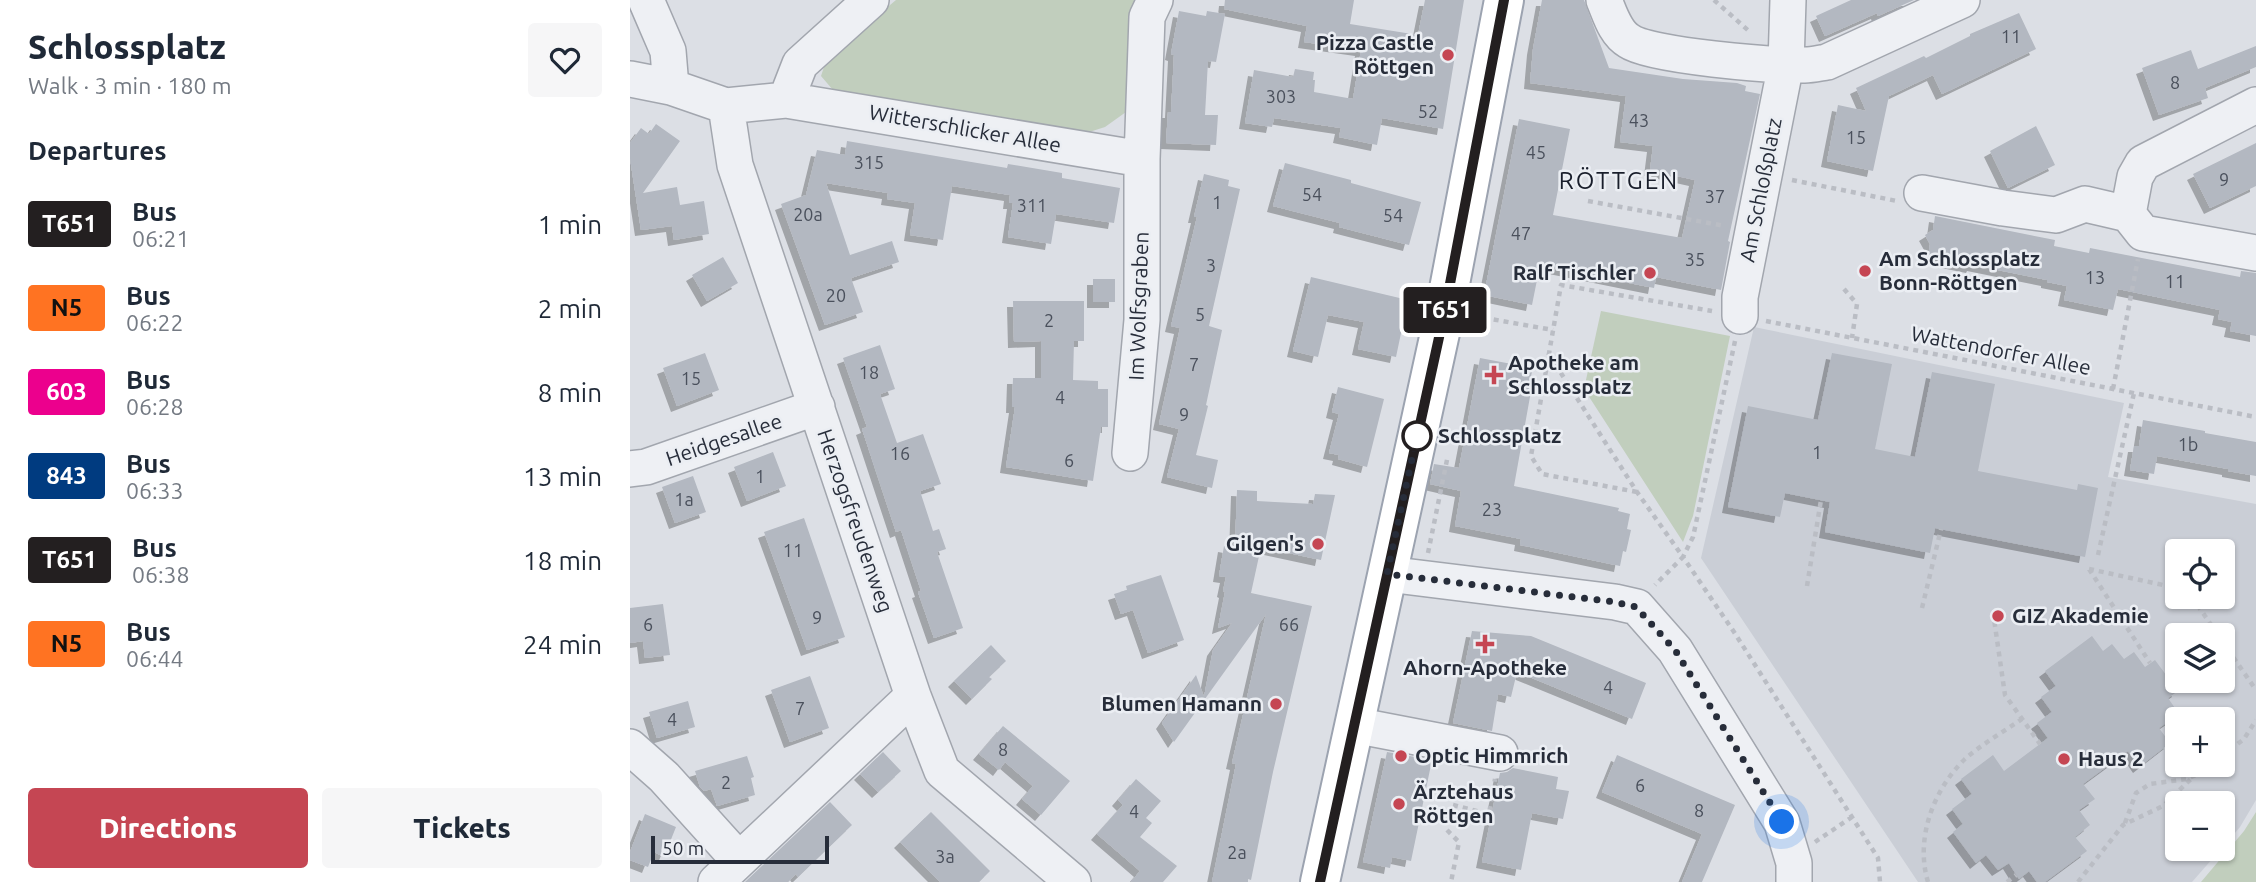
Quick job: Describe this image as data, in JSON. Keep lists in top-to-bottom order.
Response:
{
  "streets": {
    "street": [
      "Witterschlicker Allee",
      "Am Schloßplatz",
      "Im Wolfsgraben",
      "Heidgesallee",
      "Herzogsfreudenweg"
    ],
    "path": ["Wattendorfer Allee"]
  },
  "crossings": [
    ["Witterschlicker Allee", "Im Wolfsgraben"],
    ["Witterschlicker Allee", "Herzogsfreudenweg"],
    ["Am Schloßplatz", "Wattendorfer Allee"],
    ["Heidgesallee", "Herzogsfreudenweg"]
  ],
  "districts": ["RÖTTGEN"],
  "places": {
    "other": [
      "Pizza Castle Röttgen",
      "Am Schlossplatz Bonn-Röttgen",
      "Ralf Tischler",
      "Schlossplatz",
      "Gilgen's",
      "GIZ Akademie",
      "Blumen Hamann",
      "Optic Himmrich",
      "Haus 2",
      "Ärztehaus Röttgen"
    ],
    "health": ["Apotheke am Schlossplatz", "Ahorn-Apotheke"]
  },
  "lines": ["bus line T651"],
  "house_numbers": [
    "11",
    "8",
    "303",
    "52",
    "43",
    "15",
    "45",
    "315",
    "9",
    "54",
    "37",
    "1",
    "311",
    "20a",
    "54",
    "47",
    "35",
    "3",
    "13",
    "11",
    "20",
    "5",
    "2",
    "7",
    "18",
    "15",
    "4",
    "9",
    "1b",
    "1",
    "16",
    "6",
    "1",
    "1a",
    "23",
    "11",
    "9",
    "6",
    "66",
    "4",
    "7",
    "4",
    "8",
    "2",
    "6",
    "8",
    "4",
    "2a",
    "3a"
  ],
  "scale_bar": "50 m",
  "page": {
    "heading": [
      ["Schlossplatz", "Walk · 3 min · 180 m"],
      "Departures"
    ],
    "on_map": "T651",
    "list": [
      {
        "mark": "T651",
        "name": "Bus",
        "note": "06:21",
        "value": "1 min"
      },
      {
        "mark": "N5",
        "name": "Bus",
        "note": "06:22",
        "value": "2 min"
      },
      {
        "mark": "603",
        "name": "Bus",
        "note": "06:28",
        "value": "8 min"
      },
      {
        "mark": "843",
        "name": "Bus",
        "note": "06:33",
        "value": "13 min"
      },
      {
        "mark": "T651",
        "name": "Bus",
        "note": "06:38",
        "value": "18 min"
      },
      {
        "mark": "N5",
        "name": "Bus",
        "note": "06:44",
        "value": "24 min"
      }
    ],
    "map_buttons": ["+", "−"],
    "buttons": ["Directions", "Tickets"],
    "scale": "50 m"
  }
}
